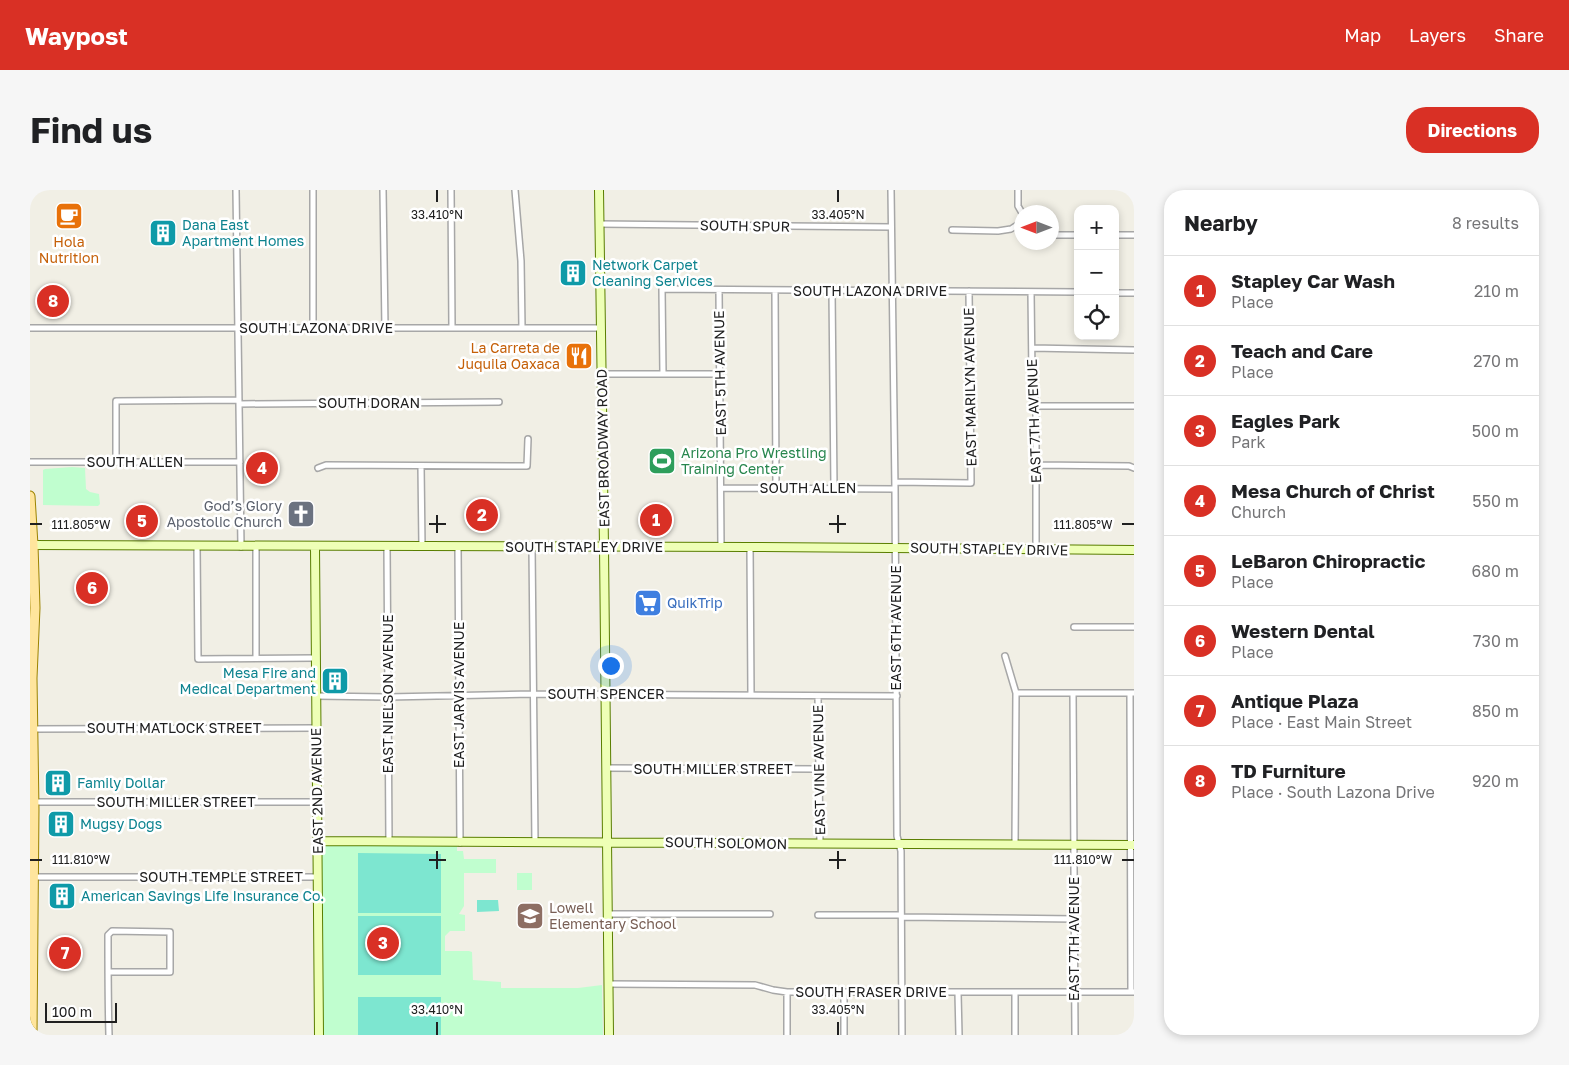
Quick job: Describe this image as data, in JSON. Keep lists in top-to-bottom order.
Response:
{
  "streets": {
    "main road": [
      "EAST BROADWAY ROAD",
      "SOUTH STAPLEY DRIVE",
      "EAST 2ND AVENUE",
      "SOUTH SOLOMON"
    ],
    "street": [
      "SOUTH SPUR",
      "SOUTH LAZONA DRIVE",
      "EAST 5TH AVENUE",
      "EAST MARILYN AVENUE",
      "SOUTH DORAN",
      "EAST 7TH AVENUE",
      "SOUTH ALLEN",
      "EAST 6TH AVENUE",
      "EAST NIELSON AVENUE",
      "SOUTH SPENCER",
      "EAST JARVIS AVENUE",
      "SOUTH MATLOCK STREET",
      "SOUTH MILLER STREET",
      "EAST VINE AVENUE",
      "SOUTH TEMPLE STREET",
      "SOUTH FRASER DRIVE"
    ]
  },
  "crossings": [
    ["SOUTH SPUR", "EAST BROADWAY ROAD"],
    ["SOUTH SPUR", "EAST 6TH AVENUE"],
    ["SOUTH LAZONA DRIVE", "EAST 5TH AVENUE"],
    ["SOUTH LAZONA DRIVE", "EAST MARILYN AVENUE"],
    ["SOUTH LAZONA DRIVE", "EAST 7TH AVENUE"],
    ["SOUTH LAZONA DRIVE", "EAST BROADWAY ROAD"],
    ["SOUTH LAZONA DRIVE", "EAST 6TH AVENUE"],
    ["EAST 5TH AVENUE", "SOUTH ALLEN"],
    ["EAST 5TH AVENUE", "SOUTH STAPLEY DRIVE"],
    ["EAST MARILYN AVENUE", "EAST 6TH AVENUE"],
    ["SOUTH DORAN", "SOUTH ALLEN"],
    ["EAST 7TH AVENUE", "SOUTH STAPLEY DRIVE"],
    ["EAST 7TH AVENUE", "SOUTH SOLOMON"],
    ["EAST 7TH AVENUE", "SOUTH FRASER DRIVE"],
    ["EAST BROADWAY ROAD", "SOUTH STAPLEY DRIVE"],
    ["EAST BROADWAY ROAD", "SOUTH SPENCER"],
    ["EAST BROADWAY ROAD", "SOUTH MILLER STREET"],
    ["EAST BROADWAY ROAD", "SOUTH SOLOMON"],
    ["EAST BROADWAY ROAD", "SOUTH FRASER DRIVE"],
    ["SOUTH ALLEN", "EAST 6TH AVENUE"],
    ["SOUTH STAPLEY DRIVE", "EAST 6TH AVENUE"],
    ["SOUTH STAPLEY DRIVE", "EAST NIELSON AVENUE"],
    ["SOUTH STAPLEY DRIVE", "EAST JARVIS AVENUE"],
    ["SOUTH STAPLEY DRIVE", "EAST 2ND AVENUE"],
    ["EAST 6TH AVENUE", "SOUTH SPENCER"],
    ["EAST 6TH AVENUE", "SOUTH SOLOMON"],
    ["EAST 6TH AVENUE", "SOUTH FRASER DRIVE"],
    ["EAST NIELSON AVENUE", "SOUTH SPENCER"],
    ["EAST NIELSON AVENUE", "SOUTH SOLOMON"],
    ["SOUTH SPENCER", "EAST JARVIS AVENUE"],
    ["SOUTH SPENCER", "EAST VINE AVENUE"],
    ["SOUTH SPENCER", "EAST 2ND AVENUE"],
    ["EAST JARVIS AVENUE", "SOUTH SOLOMON"],
    ["SOUTH MATLOCK STREET", "EAST 2ND AVENUE"],
    ["SOUTH MILLER STREET", "EAST VINE AVENUE"],
    ["SOUTH MILLER STREET", "EAST 2ND AVENUE"],
    ["EAST VINE AVENUE", "SOUTH SOLOMON"],
    ["EAST 2ND AVENUE", "SOUTH SOLOMON"],
    ["EAST 2ND AVENUE", "SOUTH TEMPLE STREET"]
  ],
  "places": {
    "cafe": ["Hola Nutrition"],
    "building": [
      "Dana East Apartment Homes",
      "Network Carpet Cleaning Services",
      "Mesa Fire and Medical Department",
      "Family Dollar",
      "Mugsy Dogs",
      "American Savings Life Insurance Co."
    ],
    "restaurant": ["La Carreta de Juquila Oaxaca"],
    "sports": ["Arizona Pro Wrestling Training Center"],
    "church": ["God’s Glory Apostolic Church"],
    "supermarket": ["QuikTrip"],
    "school or university": ["Lowell Elementary School"]
  },
  "scale_bar": "100 m",
  "north": "left",
  "page": {
    "header": "Waypost",
    "nav": ["Map", "Layers", "Share"],
    "buttons": "Directions",
    "title": "Find us",
    "heading": ["Nearby", "8 results"],
    "map_buttons": ["+", "−"],
    "list": [
      {
        "mark": "1",
        "name": "Stapley Car Wash",
        "note": "Place",
        "value": "210 m"
      },
      {
        "mark": "2",
        "name": "Teach and Care",
        "note": "Place",
        "value": "270 m"
      },
      {
        "mark": "3",
        "name": "Eagles Park",
        "note": "Park",
        "value": "500 m"
      },
      {
        "mark": "4",
        "name": "Mesa Church of Christ",
        "note": "Church",
        "value": "550 m"
      },
      {
        "mark": "5",
        "name": "LeBaron Chiropractic",
        "note": "Place",
        "value": "680 m"
      },
      {
        "mark": "6",
        "name": "Western Dental",
        "note": "Place",
        "value": "730 m"
      },
      {
        "mark": "7",
        "name": "Antique Plaza",
        "note": "Place · East Main Street",
        "value": "850 m"
      },
      {
        "mark": "8",
        "name": "TD Furniture",
        "note": "Place · South Lazona Drive",
        "value": "920 m"
      }
    ],
    "pins": [
      "8",
      "4",
      "2",
      "1",
      "5",
      "6",
      "3",
      "7"
    ],
    "scale": "100 m"
  },
  "coordinates": [
    "33.410°N",
    "33.405°N",
    "111.805°W",
    "111.810°W"
  ]
}
